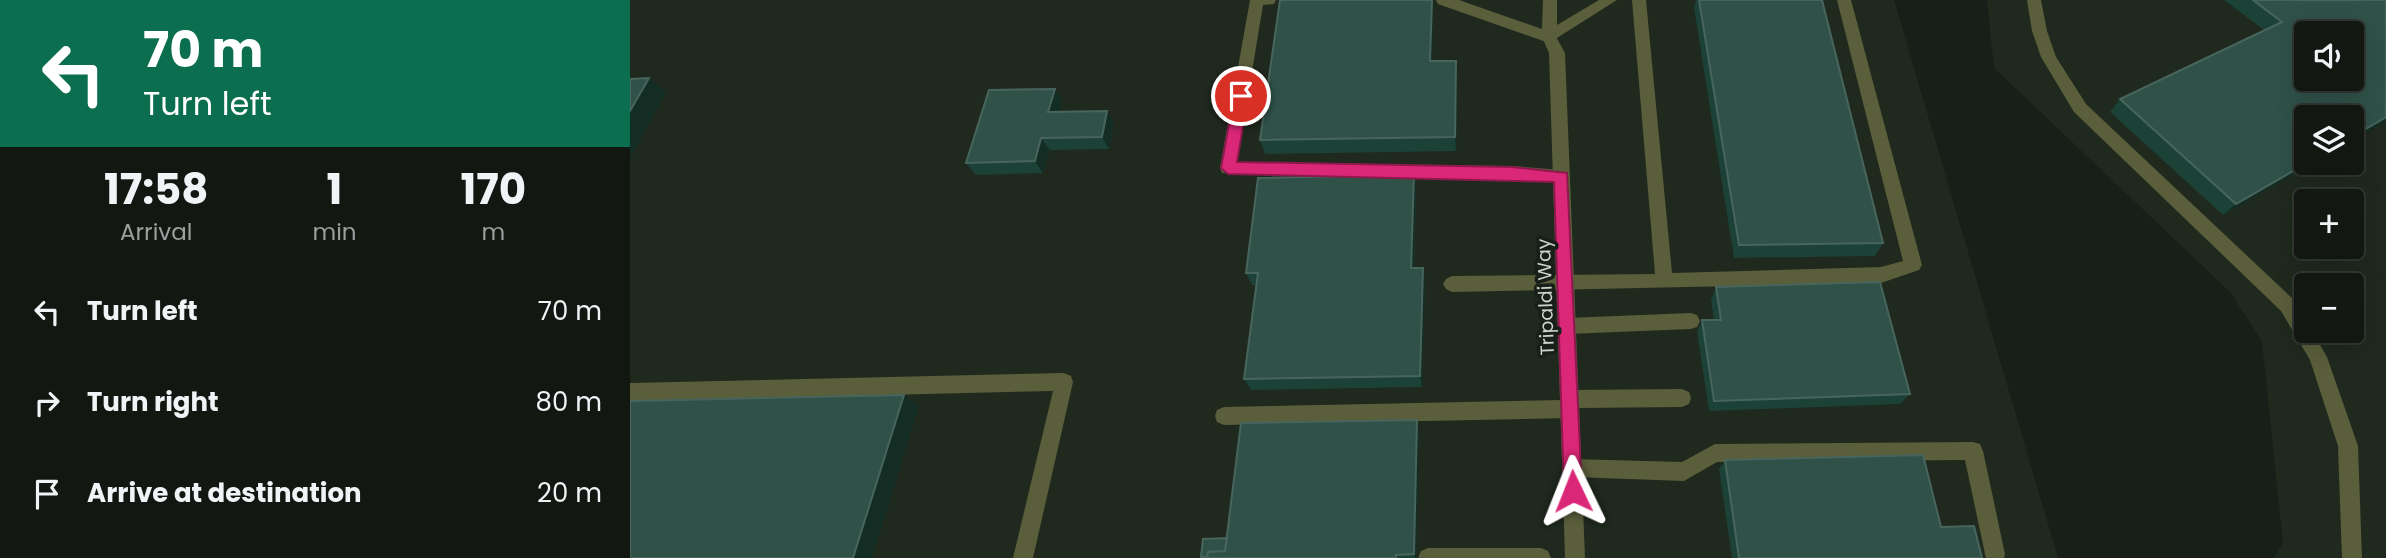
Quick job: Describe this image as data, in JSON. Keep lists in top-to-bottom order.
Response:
{
  "streets": {
    "street": ["Tripaldi Way"]
  },
  "page": {
    "turn": ["70 m", "Turn left"],
    "map_buttons": ["+", "−"],
    "eta": [
      "17:58",
      "Arrival",
      "1",
      "min",
      "170",
      "m"
    ],
    "list": [
      {
        "name": "Turn left",
        "value": "70 m"
      },
      {
        "name": "Turn right",
        "value": "80 m"
      },
      {
        "name": "Arrive at destination",
        "value": "20 m"
      }
    ]
  }
}
